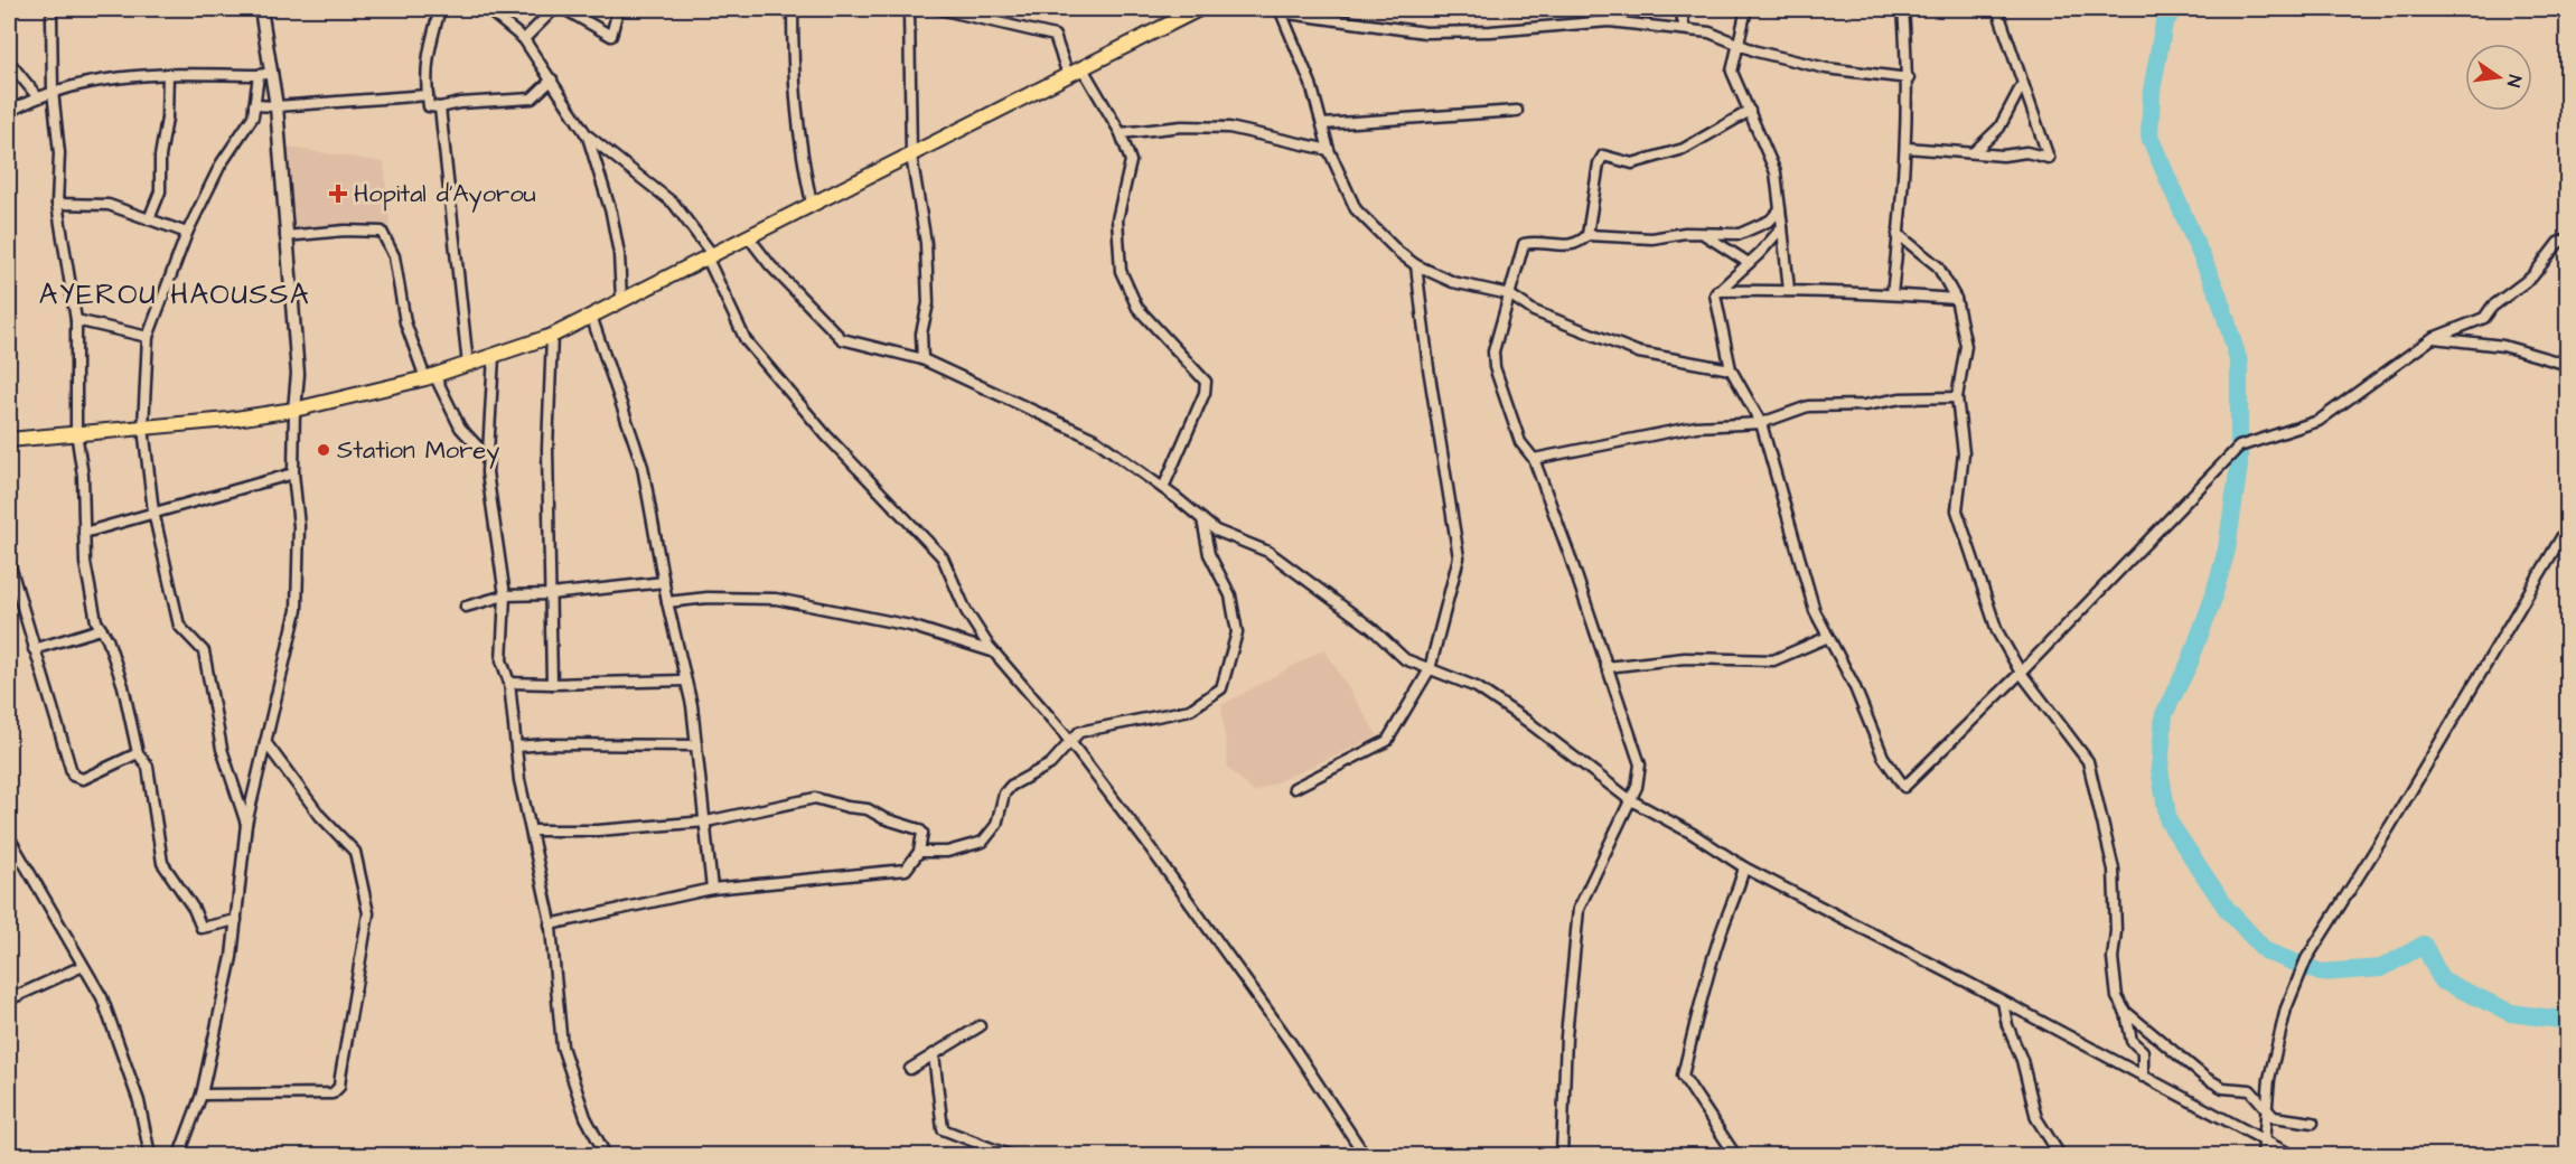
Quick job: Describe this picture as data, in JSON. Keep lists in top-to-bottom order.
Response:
{
  "districts": ["AYEROU HAOUSSA"],
  "places": {
    "health": ["Hopital d'Ayorou"],
    "other": ["Station Morey"]
  },
  "north": "right"
}
